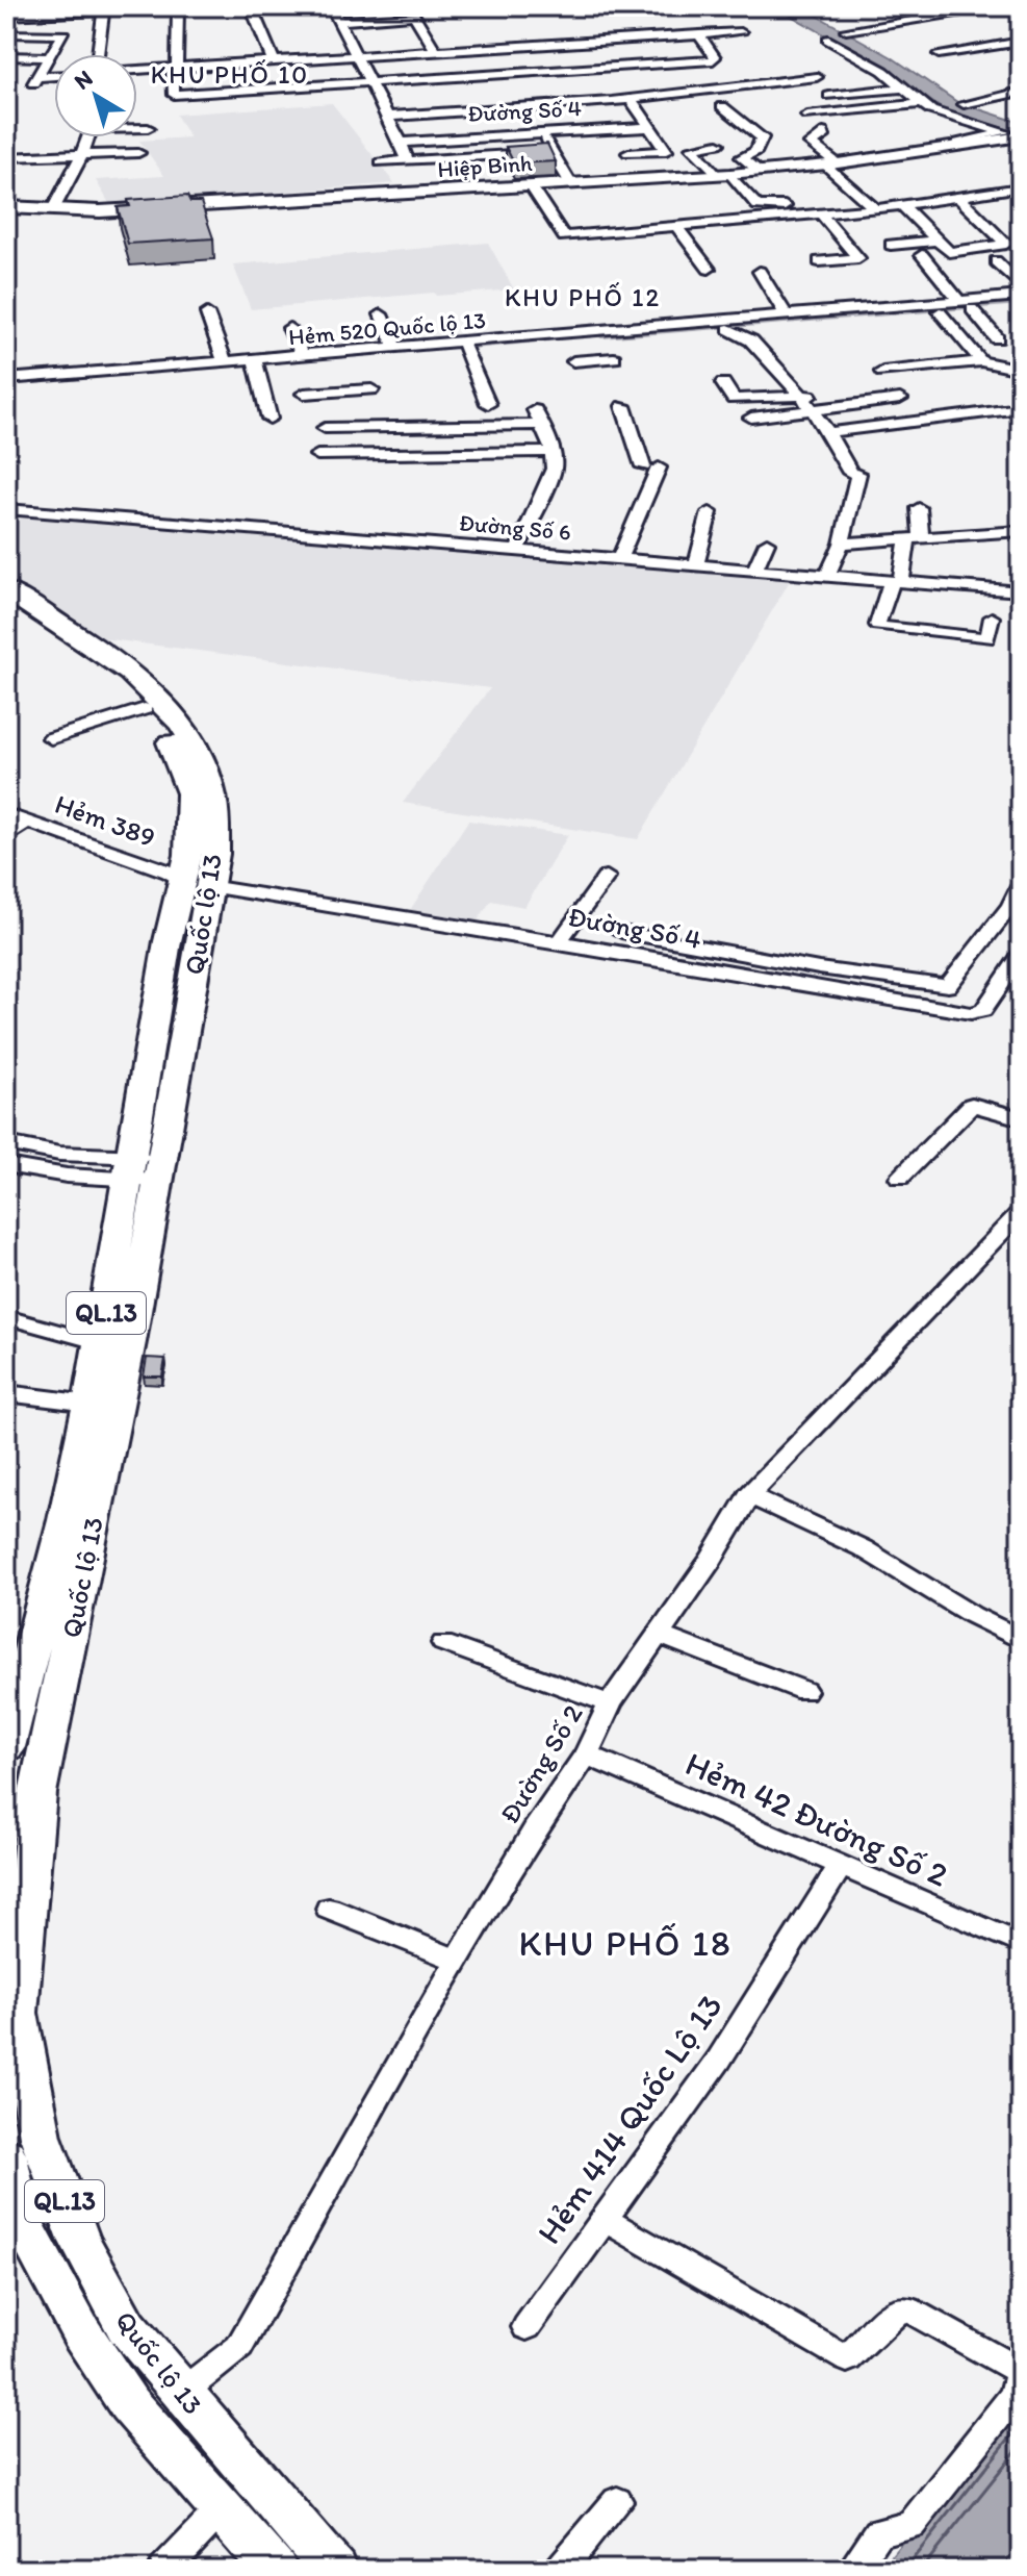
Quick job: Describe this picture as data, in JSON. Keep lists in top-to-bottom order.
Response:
{
  "streets": {
    "highway": ["Quốc lộ 13", "QL.13"],
    "main road": ["Hiệp Bình"],
    "street": [
      "Đường Số 4",
      "Hẻm 520 Quốc lộ 13",
      "Đường Số 6",
      "Hẻm 389",
      "Đường Số 2",
      "Hẻm 42 Đường Số 2",
      "Hẻm 414 Quốc Lộ 13"
    ]
  },
  "crossings": [
    ["Đường Số 4", "Hẻm 389"],
    ["Đường Số 4", "Quốc lộ 13"],
    ["Hẻm 389", "Quốc lộ 13"],
    ["Quốc lộ 13", "Đường Số 2"],
    ["Đường Số 2", "Hẻm 42 Đường Số 2"],
    ["Hẻm 42 Đường Số 2", "Hẻm 414 Quốc Lộ 13"]
  ],
  "districts": ["KHU PHỐ 10", "KHU PHỐ 12", "KHU PHỐ 18"],
  "north": "top left"
}
